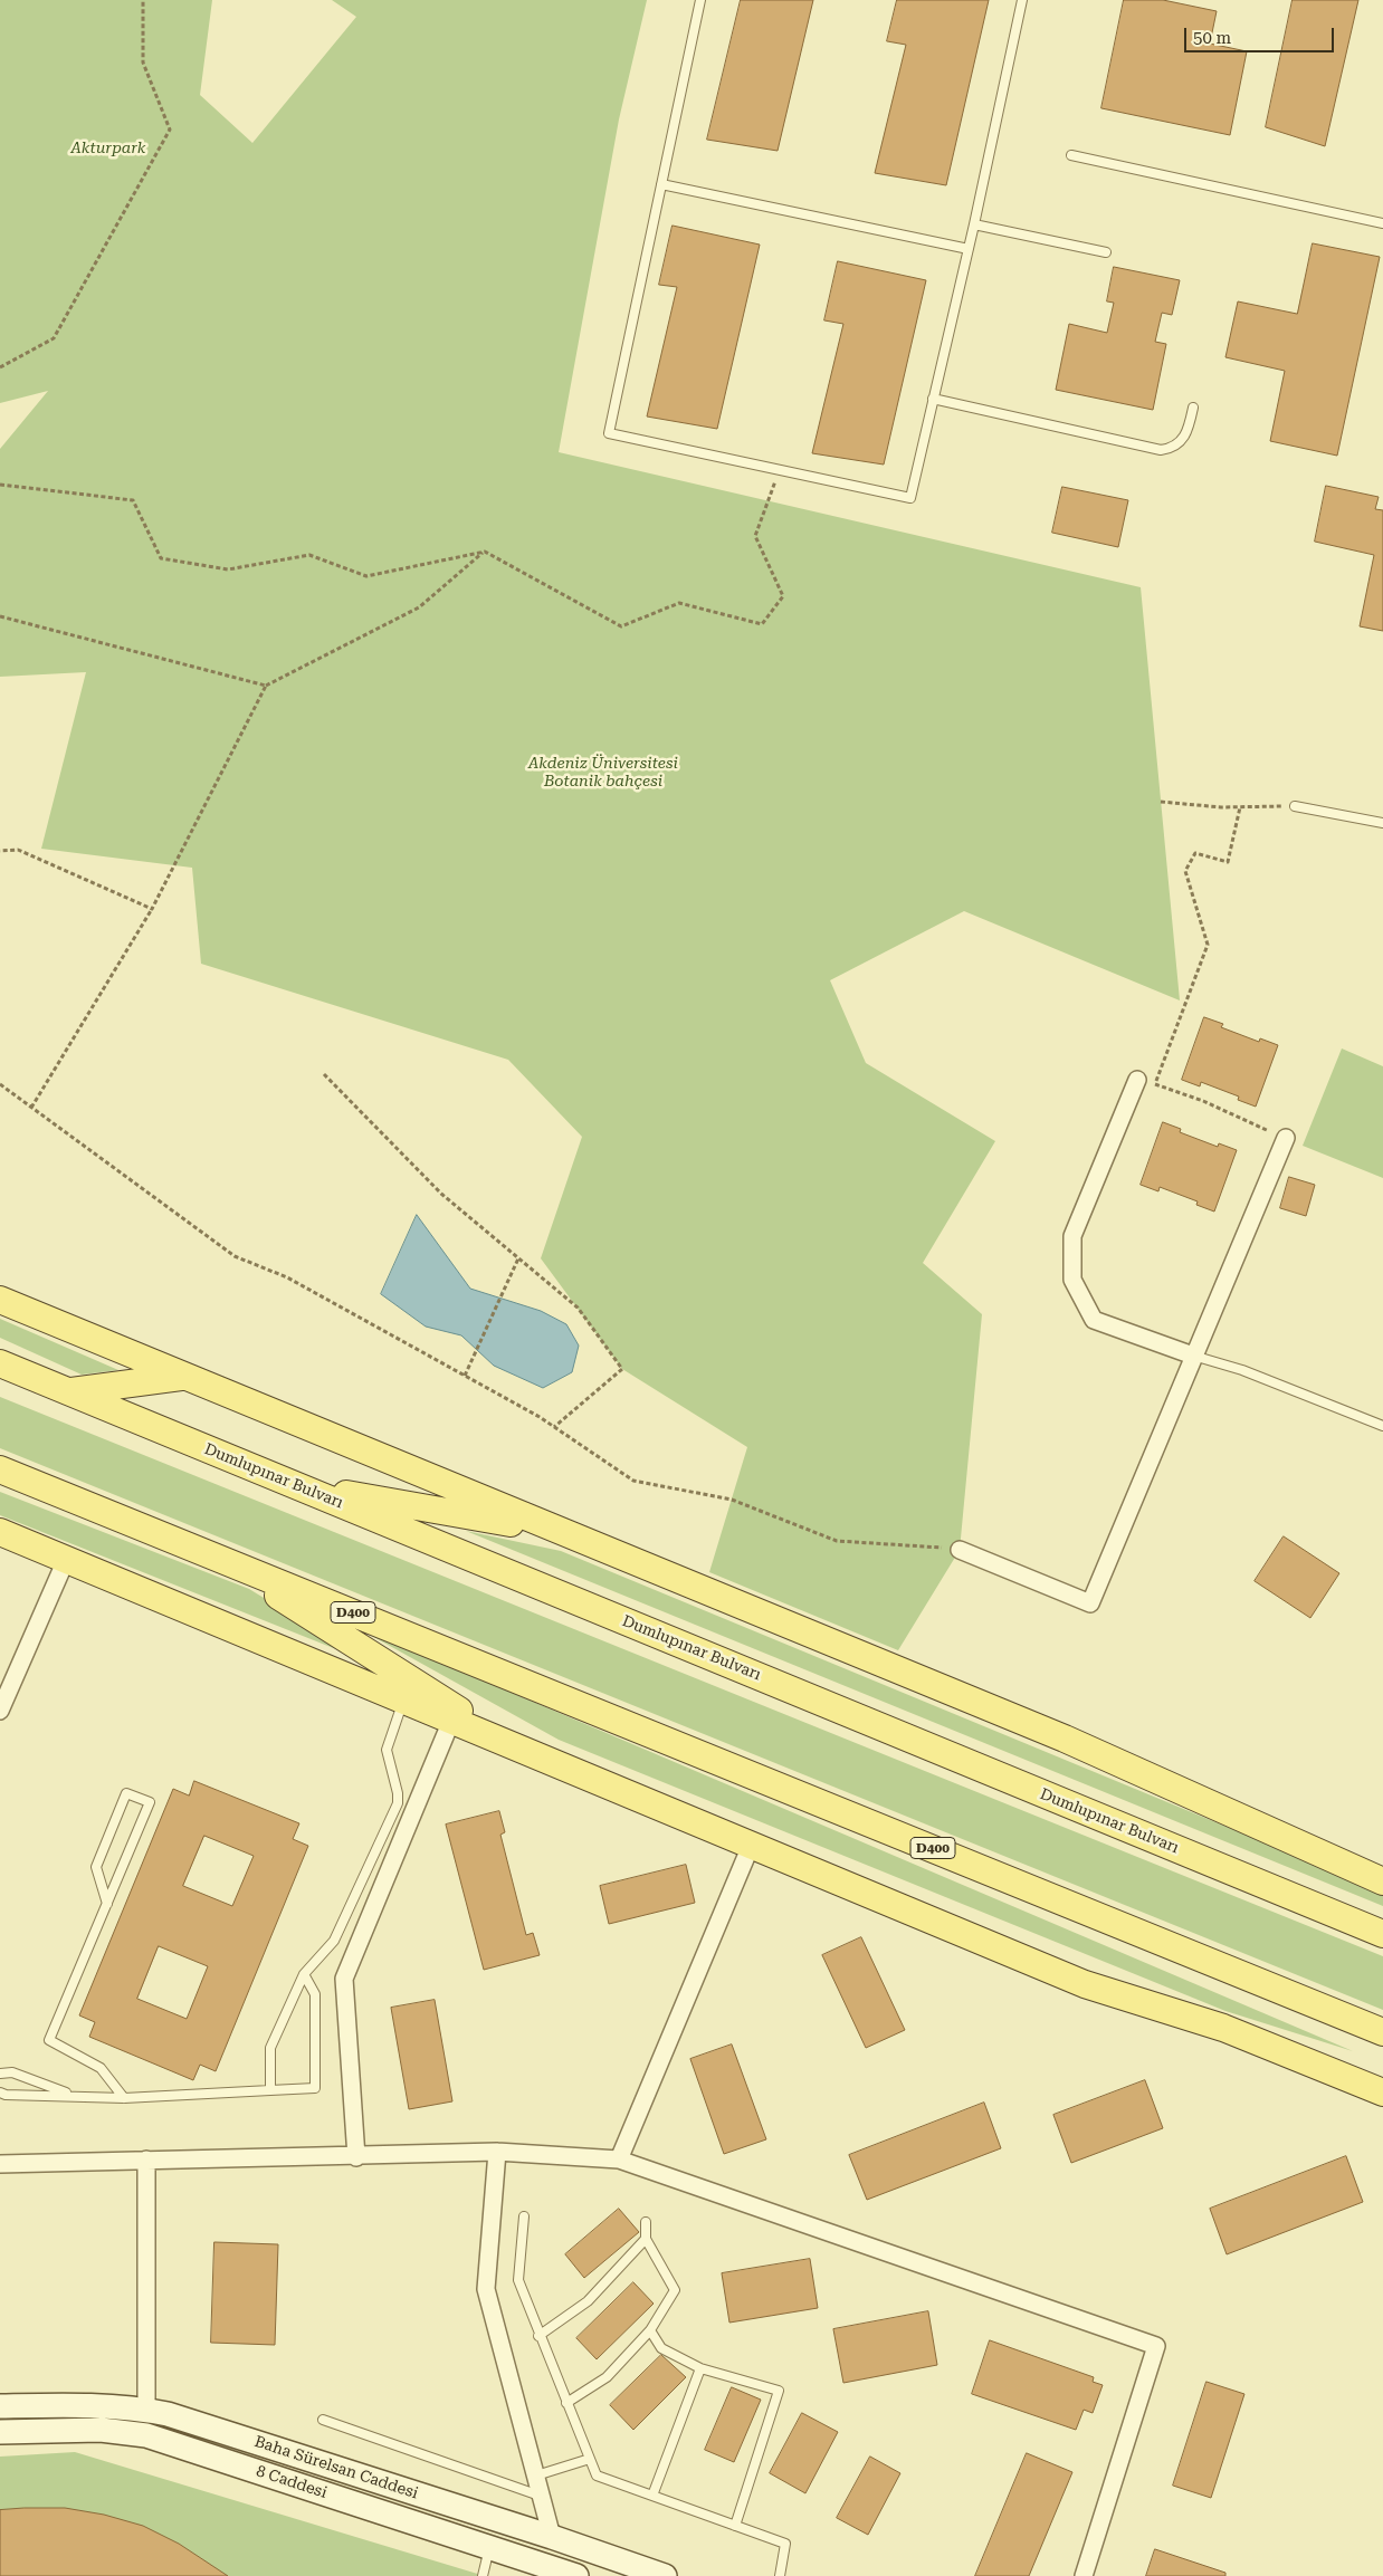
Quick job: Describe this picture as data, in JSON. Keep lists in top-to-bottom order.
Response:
{
  "streets": {
    "main road": [
      "Dumlupınar Bulvarı",
      "D400",
      "Baha Sürelsan Caddesi",
      "8 Caddesi"
    ]
  },
  "parks": ["Akturpark", "Akdeniz Üniversitesi Botanik bahçesi"],
  "scale_bar": "50 m"
}
